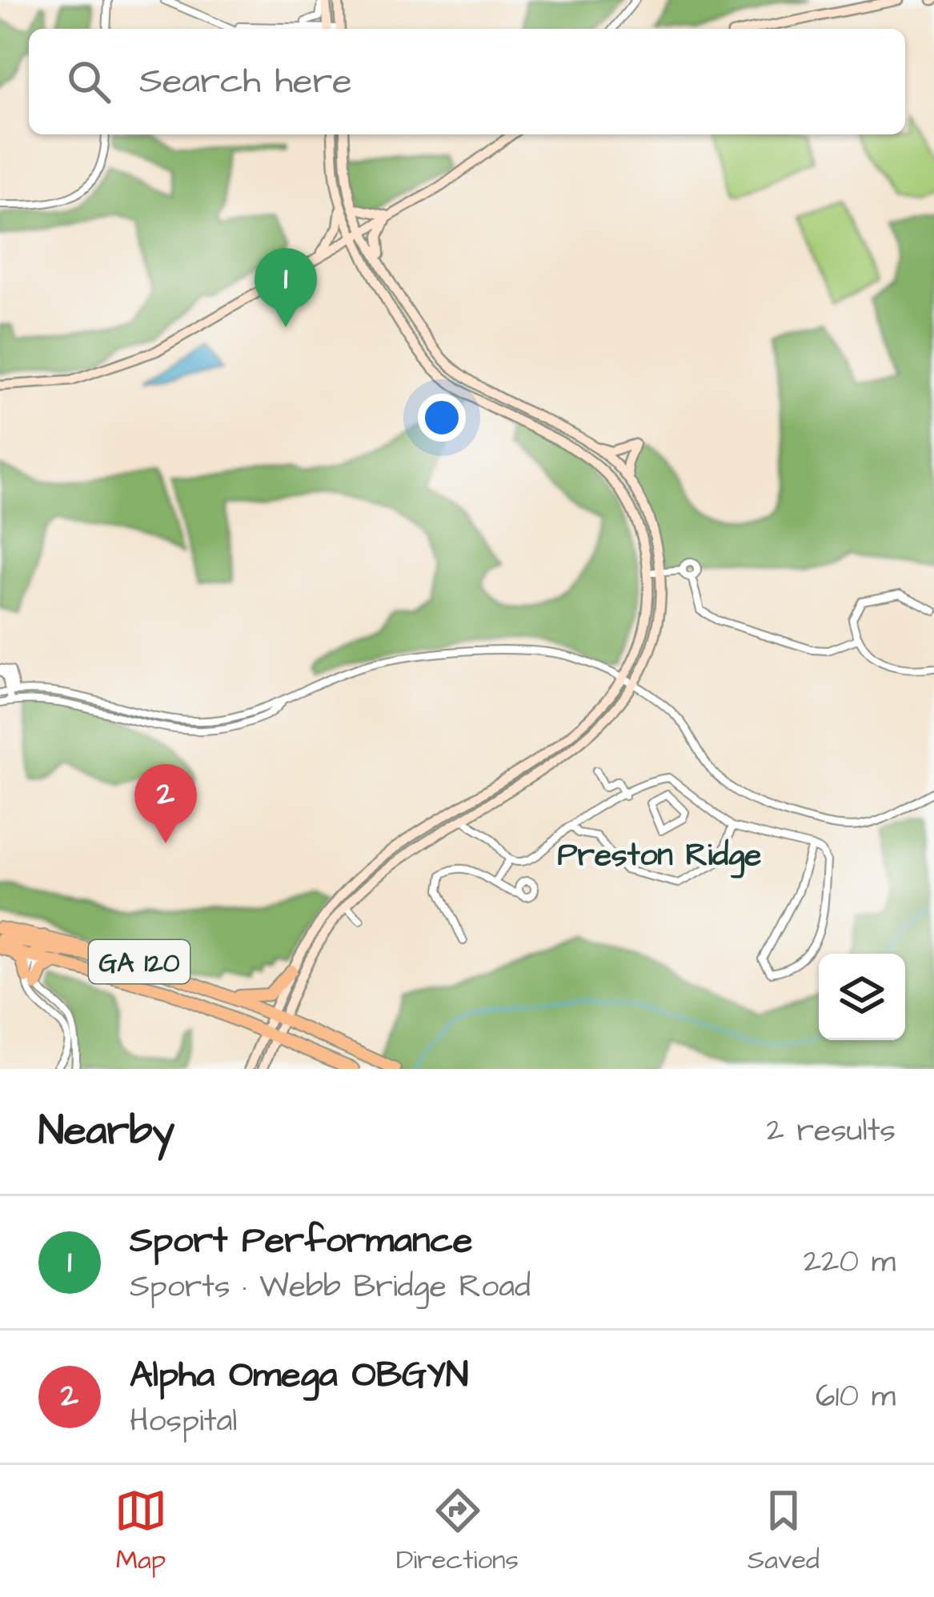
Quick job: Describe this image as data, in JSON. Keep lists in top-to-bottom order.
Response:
{
  "streets": {
    "highway": ["GA 120"]
  },
  "districts": ["Preston Ridge"],
  "page": {
    "search": "Search here",
    "pins": ["1", "2"],
    "heading": ["Nearby", "2 results"],
    "list": [
      {
        "mark": "1",
        "name": "Sport Performance",
        "note": "Sports · Webb Bridge Road",
        "value": "220 m"
      },
      {
        "mark": "2",
        "name": "Alpha Omega OBGYN",
        "note": "Hospital",
        "value": "610 m"
      }
    ],
    "nav": ["Map", "Directions", "Saved"]
  }
}
